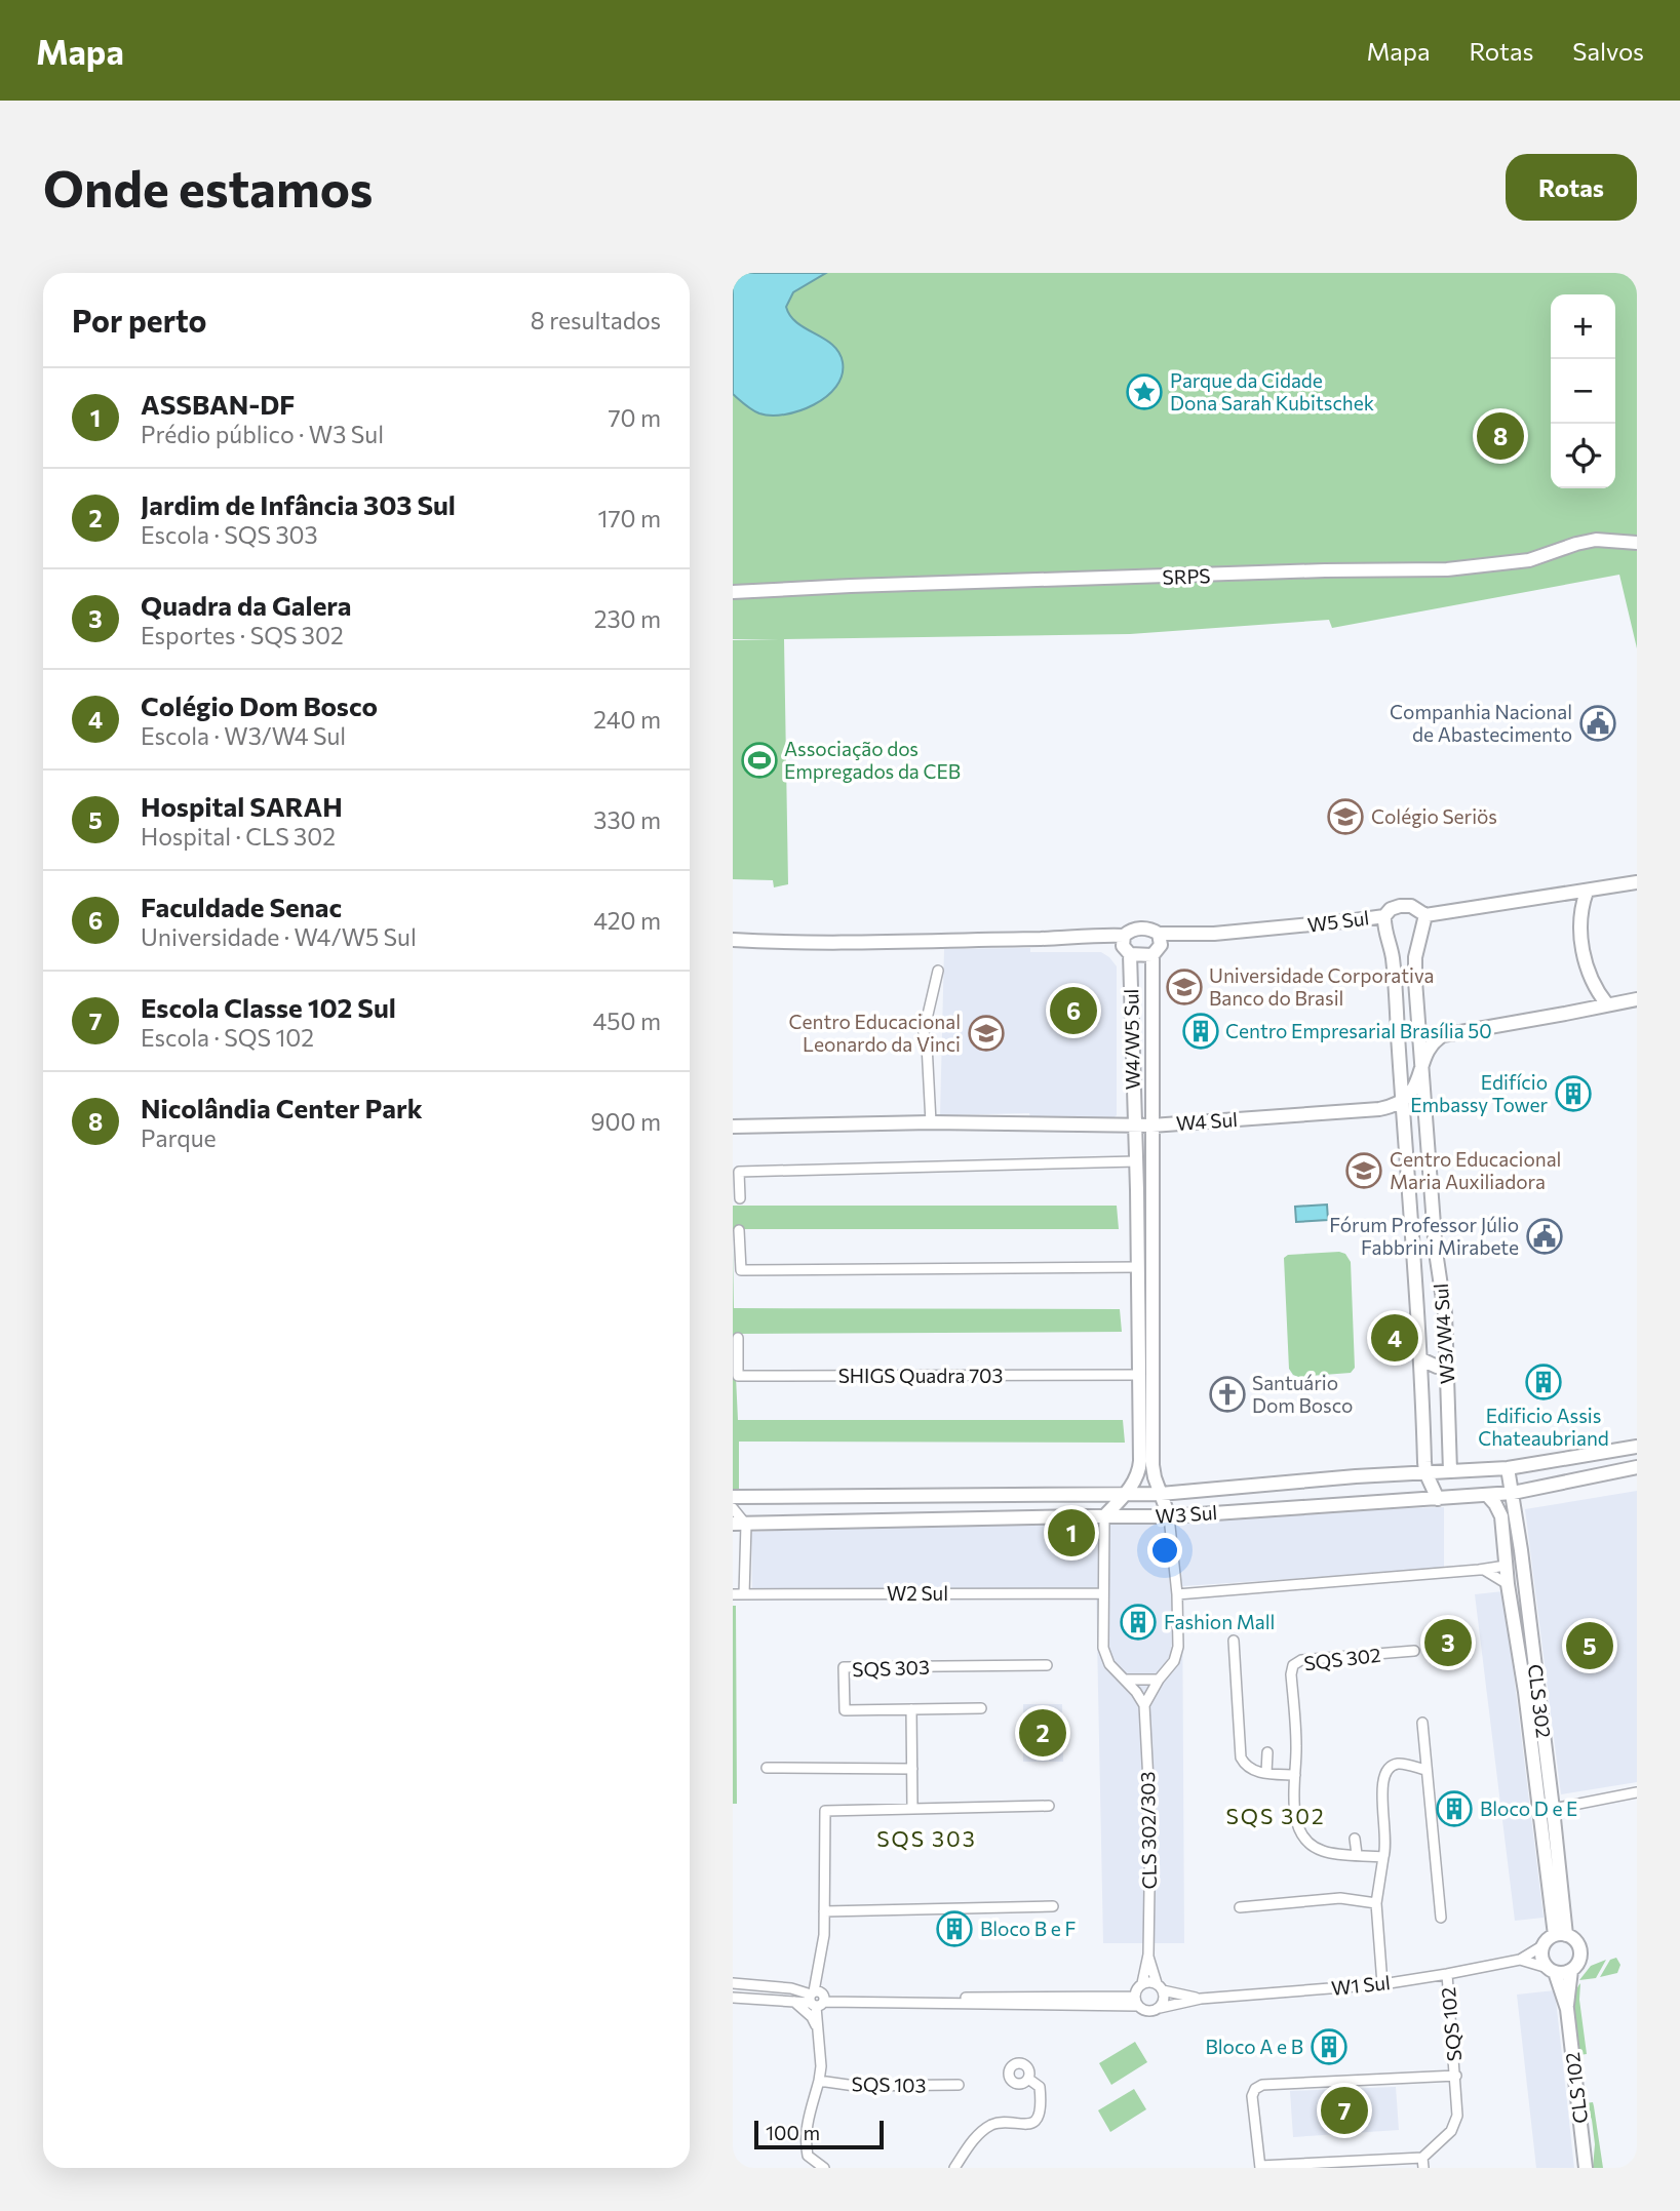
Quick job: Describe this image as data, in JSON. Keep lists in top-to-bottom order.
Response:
{
  "streets": {
    "main road": [
      "SRPS",
      "W5 Sul",
      "W4/W5 Sul",
      "W4 Sul",
      "W3/W4 Sul",
      "W3 Sul",
      "CLS 302",
      "CLS 102"
    ],
    "street": [
      "SHIGS Quadra 703",
      "W2 Sul",
      "SQS 302",
      "SQS 303",
      "CLS 302/303",
      "W1 Sul",
      "SQS 102",
      "SQS 103"
    ]
  },
  "crossings": [
    ["W5 Sul", "W4/W5 Sul"],
    ["W4/W5 Sul", "W4 Sul"],
    ["W4 Sul", "W3/W4 Sul"],
    ["W3/W4 Sul", "W3 Sul"],
    ["W3 Sul", "CLS 302"],
    ["CLS 302", "W1 Sul"],
    ["CLS 302", "CLS 102"],
    ["CLS 302/303", "W1 Sul"],
    ["W1 Sul", "SQS 102"],
    ["W1 Sul", "CLS 102"]
  ],
  "districts": ["SQS 302", "SQS 303"],
  "places": {
    "place": ["Parque da Cidade Dona Sarah Kubitschek"],
    "public building": ["Companhia Nacional de Abastecimento", "Fórum Professor Júlio Fabbrini Mirabete"],
    "sports": ["Associação dos Empregados da CEB"],
    "school or university": [
      "Colégio Seriös",
      "Universidade Corporativa Banco do Brasil",
      "Centro Educacional Leonardo da Vinci",
      "Centro Educacional Maria Auxiliadora"
    ],
    "building": [
      "Centro Empresarial Brasília 50",
      "Edifício Embassy Tower",
      "Edificio Assis Chateaubriand",
      "Fashion Mall",
      "Bloco D e E",
      "Bloco B e F",
      "Bloco A e B"
    ],
    "church": ["Santuário Dom Bosco"]
  },
  "scale_bar": "100 m",
  "page": {
    "header": "Mapa",
    "nav": ["Mapa", "Rotas", "Salvos"],
    "buttons": "Rotas",
    "title": "Onde estamos",
    "heading": ["Por perto", "8 resultados"],
    "map_buttons": ["+", "−"],
    "list": [
      {
        "mark": "1",
        "name": "ASSBAN-DF",
        "note": "Prédio público · W3 Sul",
        "value": "70 m"
      },
      {
        "mark": "2",
        "name": "Jardim de Infância 303 Sul",
        "note": "Escola · SQS 303",
        "value": "170 m"
      },
      {
        "mark": "3",
        "name": "Quadra da Galera",
        "note": "Esportes · SQS 302",
        "value": "230 m"
      },
      {
        "mark": "4",
        "name": "Colégio Dom Bosco",
        "note": "Escola · W3/W4 Sul",
        "value": "240 m"
      },
      {
        "mark": "5",
        "name": "Hospital SARAH",
        "note": "Hospital · CLS 302",
        "value": "330 m"
      },
      {
        "mark": "6",
        "name": "Faculdade Senac",
        "note": "Universidade · W4/W5 Sul",
        "value": "420 m"
      },
      {
        "mark": "7",
        "name": "Escola Classe 102 Sul",
        "note": "Escola · SQS 102",
        "value": "450 m"
      },
      {
        "mark": "8",
        "name": "Nicolândia Center Park",
        "note": "Parque",
        "value": "900 m"
      }
    ],
    "pins": [
      "8",
      "6",
      "4",
      "1",
      "3",
      "5",
      "2",
      "7"
    ],
    "scale": "100 m"
  }
}
